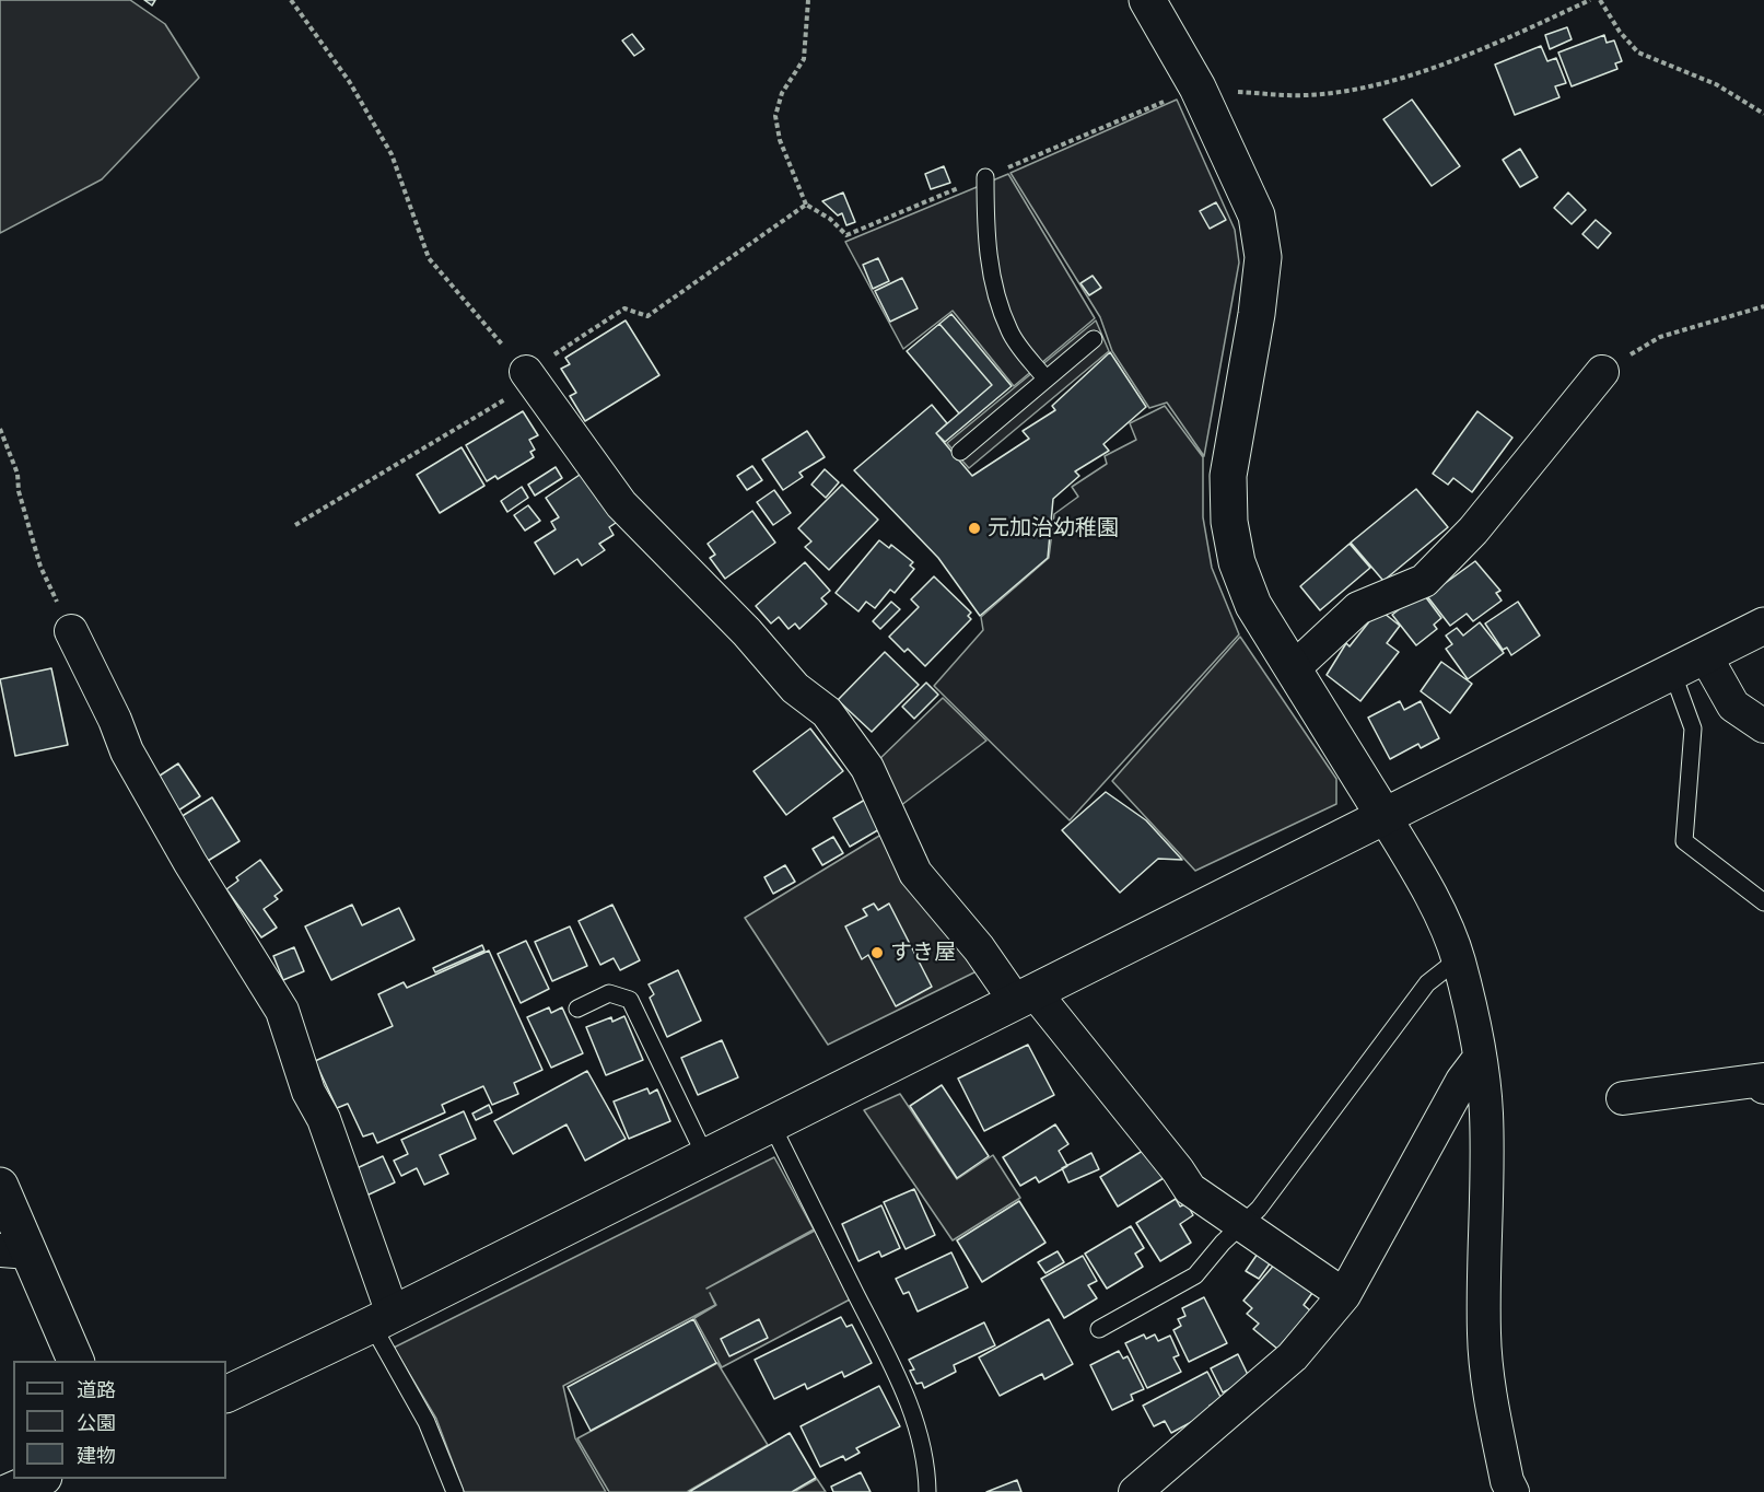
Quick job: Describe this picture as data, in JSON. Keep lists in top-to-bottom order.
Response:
{
  "places": ["元加治幼稚園", "すき屋"],
  "legend": ["道路", "公園", "建物"]
}
